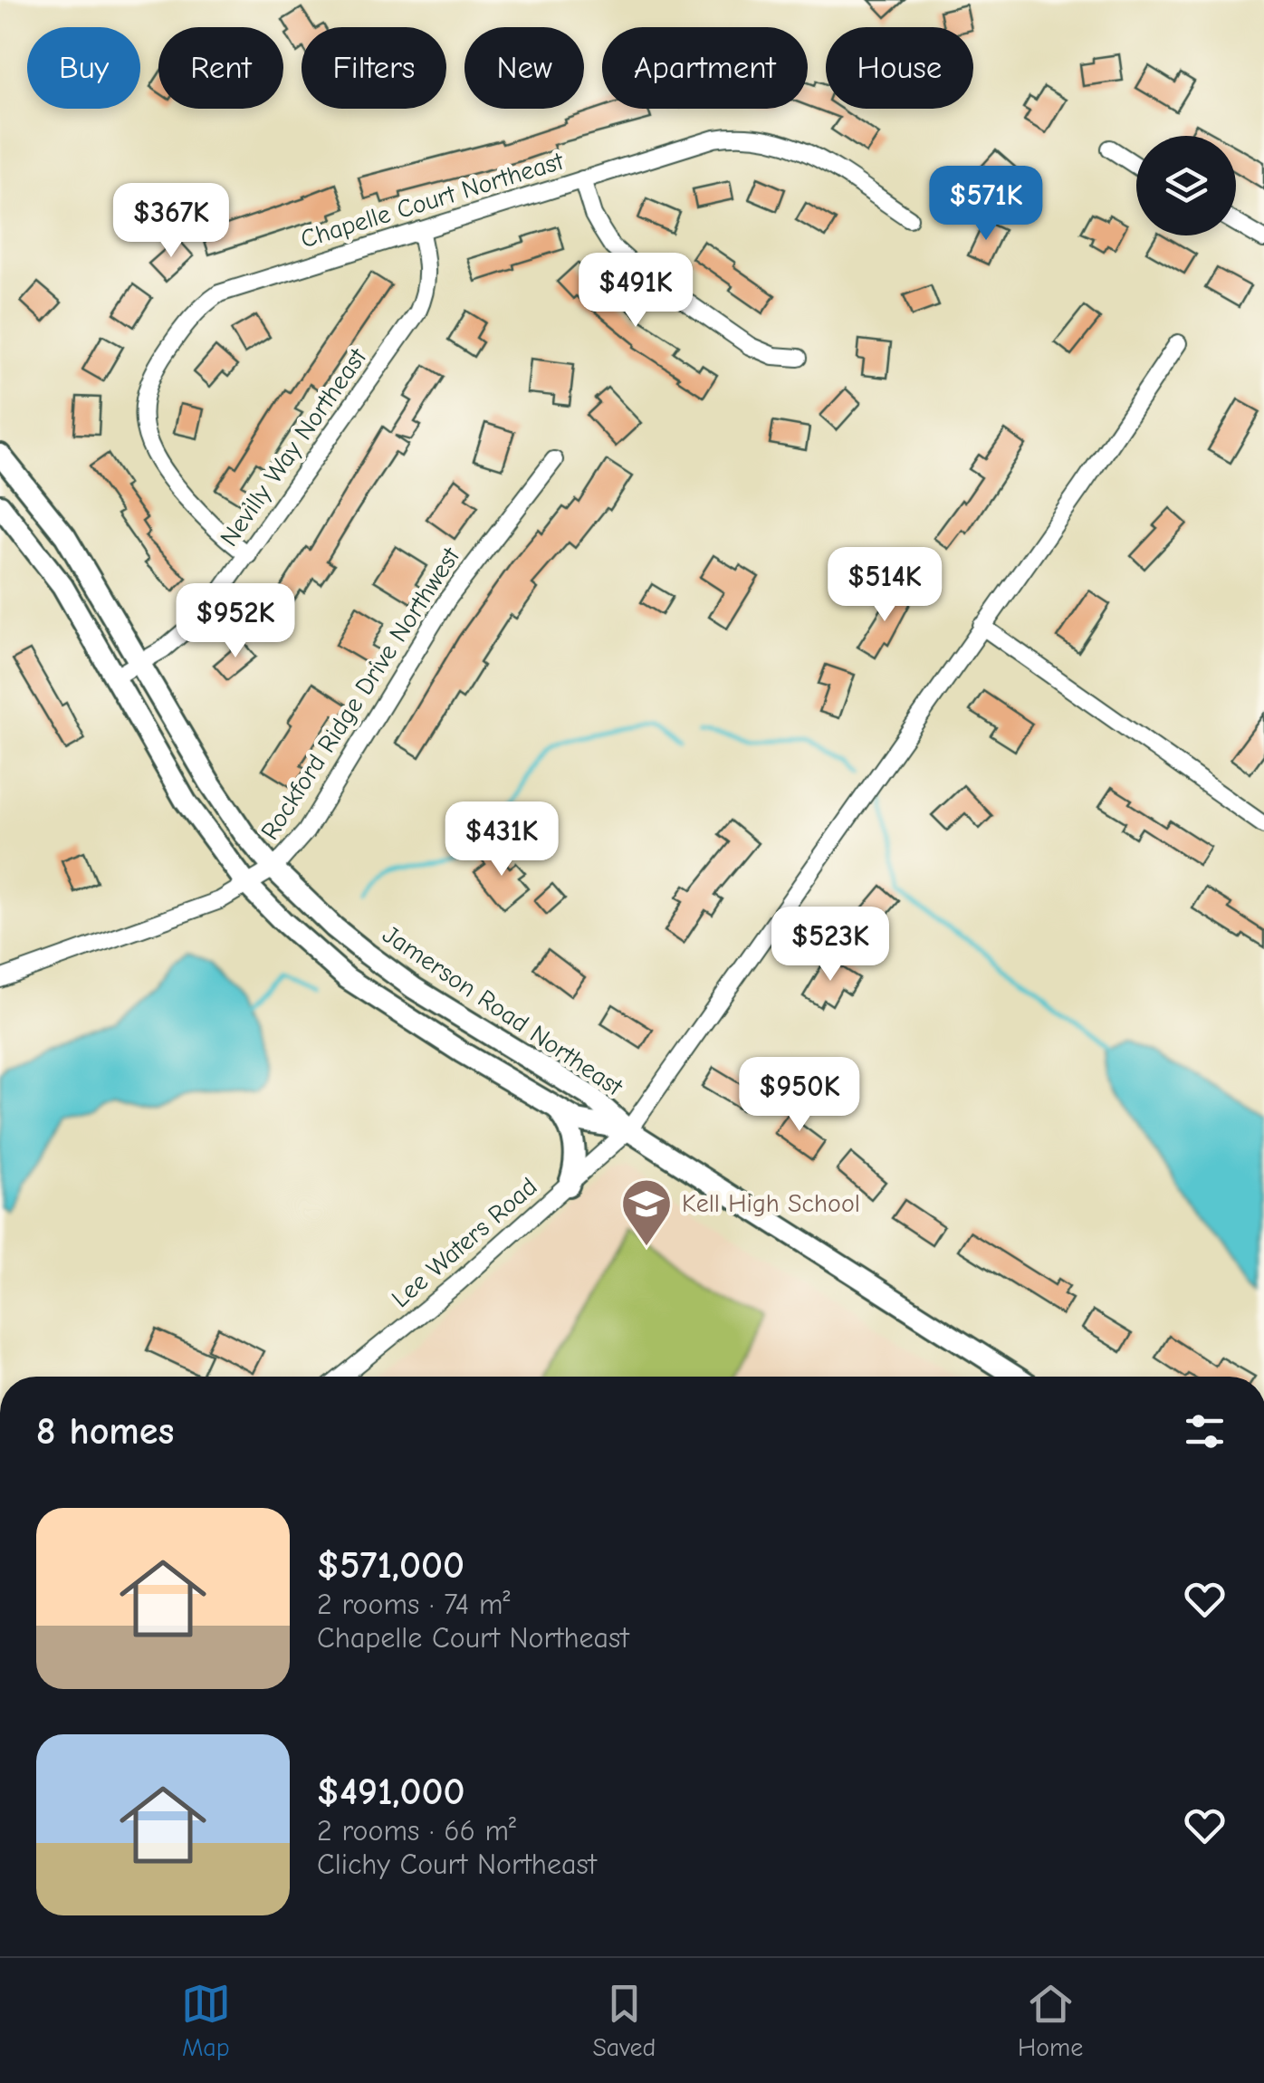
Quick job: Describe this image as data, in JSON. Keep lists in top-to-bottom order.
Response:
{
  "streets": {
    "street": [
      "Chapelle Court Northeast",
      "Nevilly Way Northeast",
      "Rockford Ridge Drive Northwest",
      "Jamerson Road Northeast",
      "Lee Waters Road"
    ]
  },
  "crossings": [
    ["Chapelle Court Northeast", "Nevilly Way Northeast"],
    ["Nevilly Way Northeast", "Jamerson Road Northeast"],
    ["Rockford Ridge Drive Northwest", "Jamerson Road Northeast"],
    ["Jamerson Road Northeast", "Lee Waters Road"]
  ],
  "places": {
    "school or university": ["Kell High School"]
  },
  "page": {
    "chip": [
      "Buy",
      "Rent",
      "Filters",
      "New",
      "Apartment",
      "House"
    ],
    "price": [
      "$571K",
      "$367K",
      "$491K",
      "$514K",
      "$952K",
      "$431K",
      "$523K",
      "$950K"
    ],
    "heading": "8 homes",
    "list": [
      {
        "name": "$571,000",
        "note": "2 rooms · 74 m² · Chapelle Court Northeast"
      },
      {
        "name": "$491,000",
        "note": "2 rooms · 66 m² · Clichy Court Northeast"
      }
    ],
    "tabs": ["Map", "Saved", "Home"]
  }
}
